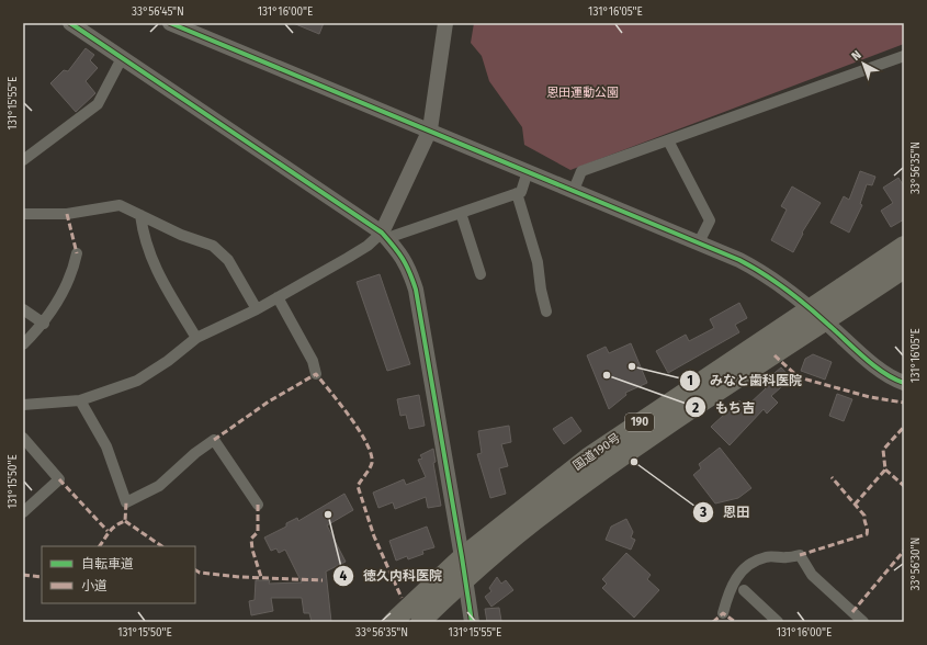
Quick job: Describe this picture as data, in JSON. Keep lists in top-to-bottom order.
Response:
{
  "streets": {
    "highway": ["190", "国道190号"]
  },
  "parks": ["恩田運動公園"],
  "places": [
    "みなと歯科医院",
    "もち吉",
    "恩田",
    "徳久内科医院"
  ],
  "legend": ["自転車道", "小道"],
  "north": "top left",
  "coordinates": [
    "33°56'45\"N",
    "131°16'00\"E",
    "131°16'05\"E",
    "131°15'55\"E",
    "33°56'35\"N",
    "131°15'50\"E",
    "33°56'30\"N"
  ]
}
